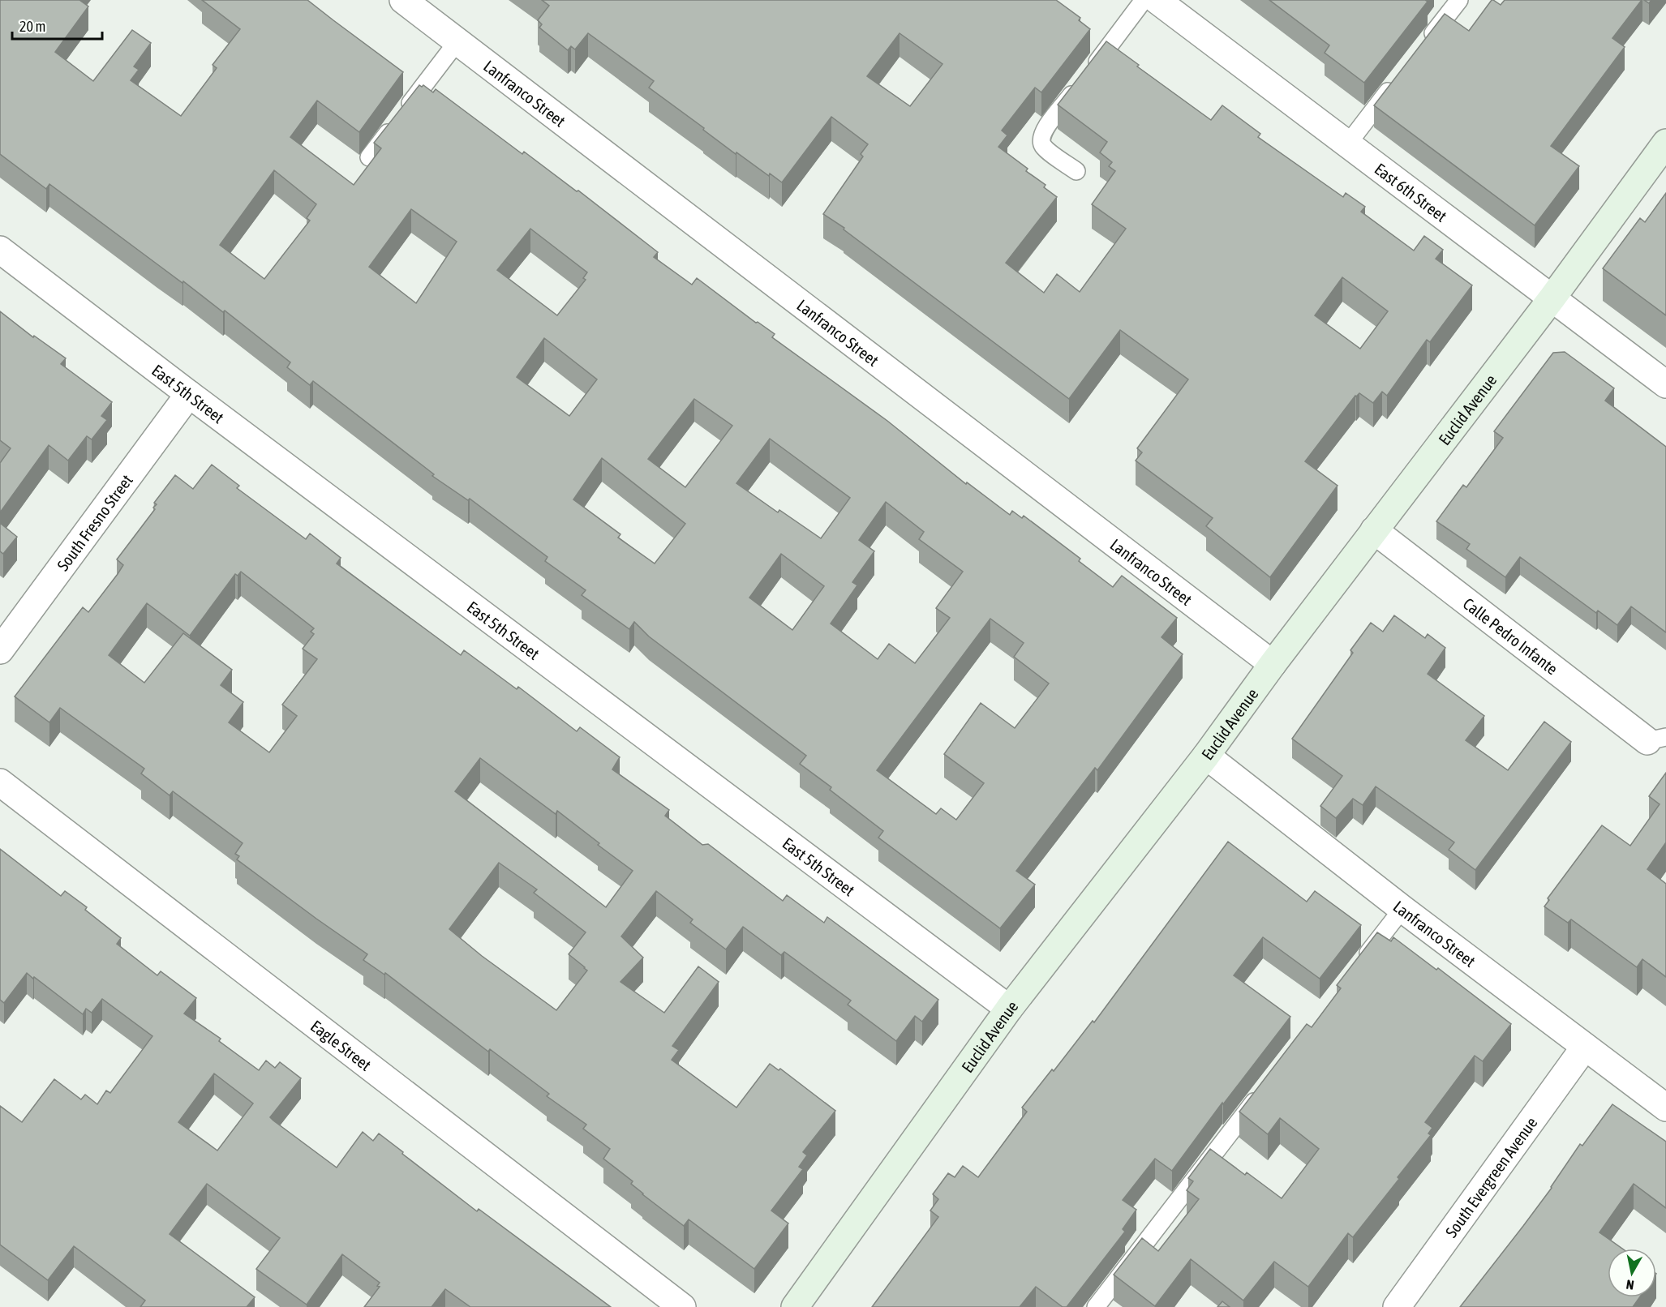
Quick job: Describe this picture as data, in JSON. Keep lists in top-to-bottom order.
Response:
{
  "streets": {
    "street": [
      "Lanfranco Street",
      "East 6th Street",
      "East 5th Street",
      "Euclid Avenue",
      "South Fresno Street",
      "Calle Pedro Infante",
      "Eagle Street",
      "South Evergreen Avenue"
    ]
  },
  "crossings": [
    ["Lanfranco Street", "Euclid Avenue"],
    ["Lanfranco Street", "South Evergreen Avenue"],
    ["East 6th Street", "Euclid Avenue"],
    ["East 5th Street", "Euclid Avenue"],
    ["East 5th Street", "South Fresno Street"],
    ["Euclid Avenue", "Calle Pedro Infante"]
  ],
  "scale_bar": "20 m",
  "north": "bottom"
}
